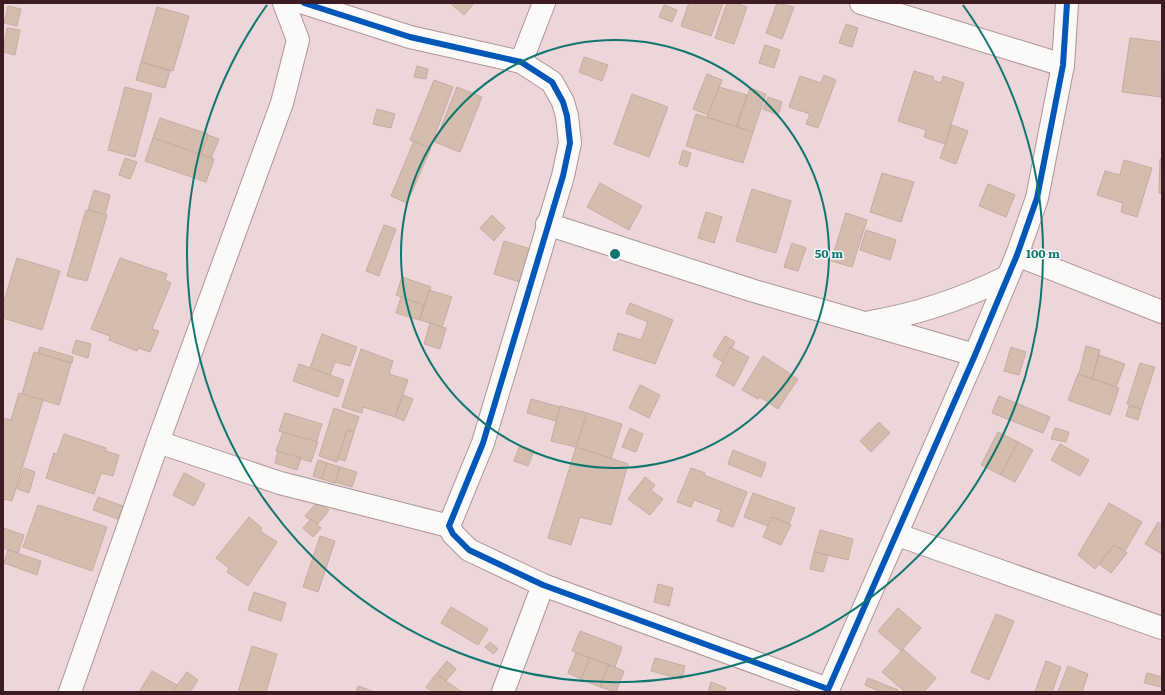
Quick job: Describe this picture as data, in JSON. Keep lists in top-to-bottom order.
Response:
{
  "rings": ["50 m", "100 m"]
}
